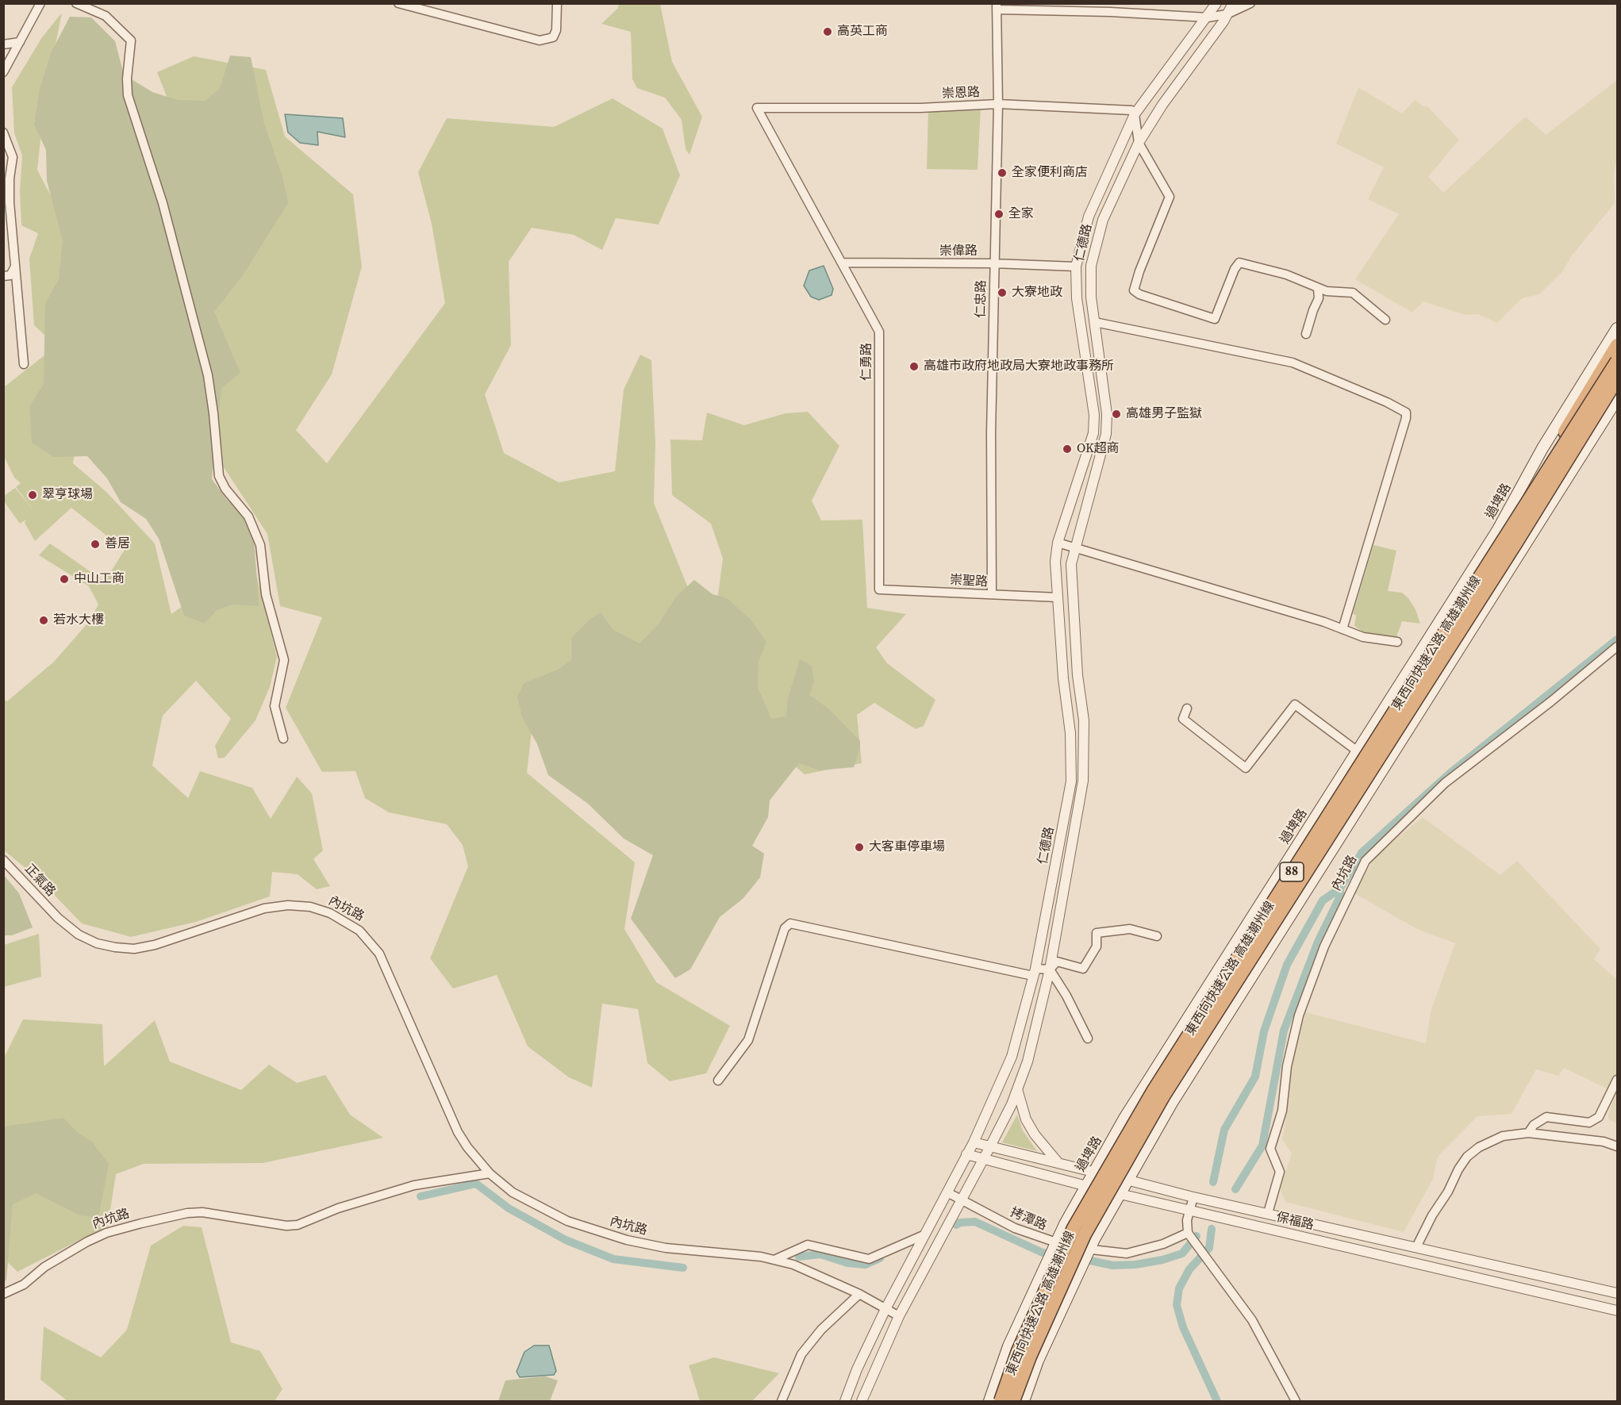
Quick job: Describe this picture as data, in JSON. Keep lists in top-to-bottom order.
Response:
{
  "streets": {
    "highway": ["東西向快速公路 高雄潮州線", "88"],
    "main road": ["過埤路"],
    "street": [
      "崇恩路",
      "仁德路",
      "崇偉路",
      "仁忠路",
      "仁勇路",
      "崇聖路",
      "內坑路",
      "正氣路",
      "拷潭路",
      "保福路"
    ]
  },
  "crossings": [
    ["崇恩路", "仁德路"],
    ["崇恩路", "仁忠路"],
    ["崇恩路", "仁勇路"],
    ["仁德路", "崇偉路"],
    ["仁德路", "崇聖路"],
    ["仁德路", "保福路"],
    ["崇偉路", "仁忠路"],
    ["崇偉路", "仁勇路"],
    ["仁忠路", "崇聖路"],
    ["仁勇路", "崇聖路"],
    ["過埤路", "拷潭路"],
    ["過埤路", "保福路"],
    ["內坑路", "正氣路"],
    ["內坑路", "保福路"]
  ],
  "places": [
    "高英工商",
    "全家便利商店",
    "全家",
    "大寮地政",
    "高雄市政府地政局大寮地政事務所",
    "高雄男子監獄",
    "OK超商",
    "翠亨球場",
    "善居",
    "中山工商",
    "若水大樓",
    "大客車停車場"
  ]
}
